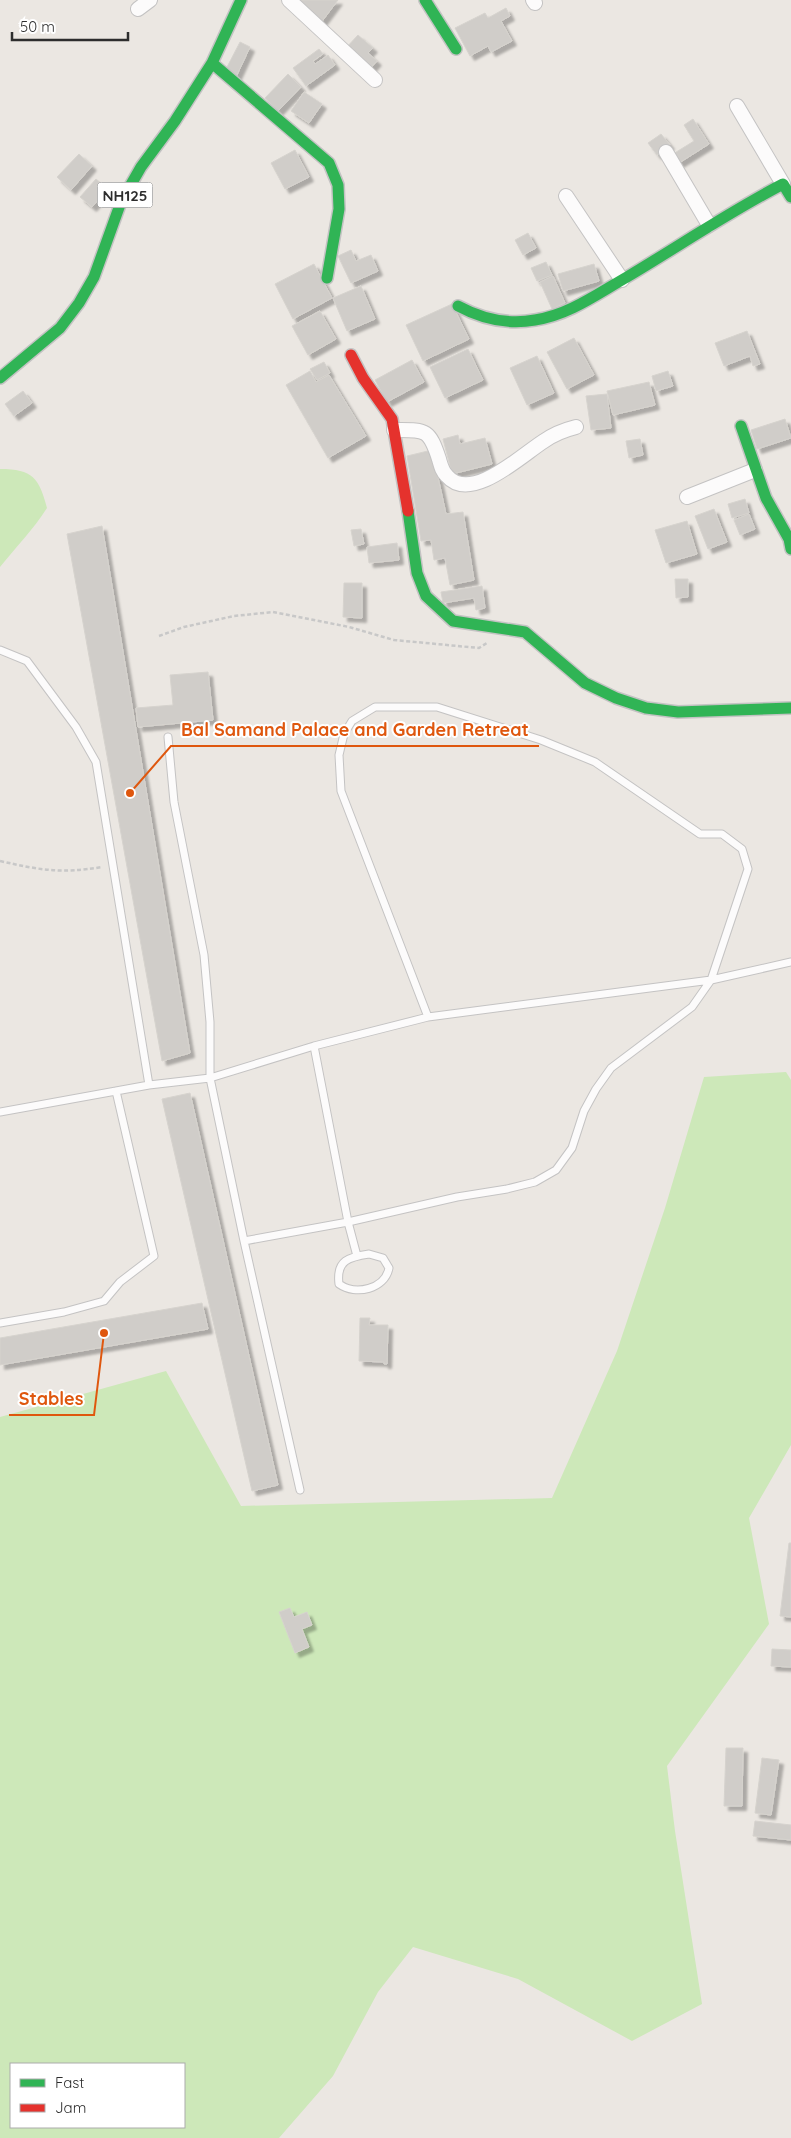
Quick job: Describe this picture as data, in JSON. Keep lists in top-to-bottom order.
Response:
{
  "streets": {
    "main road": ["NH125"]
  },
  "places": ["Bal Samand Palace and Garden Retreat", "Stables"],
  "legend": ["Fast", "Jam"],
  "scale_bar": "50 m"
}
